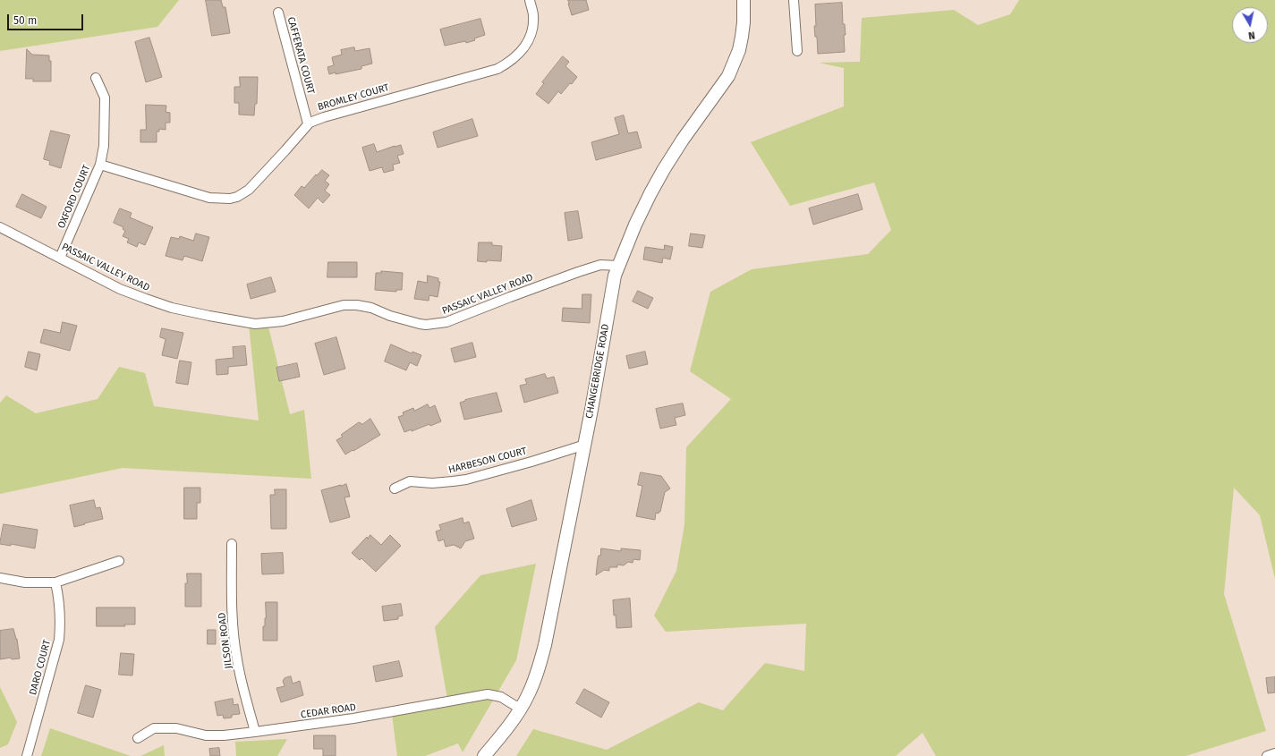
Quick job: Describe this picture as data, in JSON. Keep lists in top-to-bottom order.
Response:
{
  "streets": {
    "main road": ["CHANGEBRIDGE ROAD"],
    "street": [
      "CAFFERATA COURT",
      "BROMLEY COURT",
      "OXFORD COURT",
      "PASSAIC VALLEY ROAD",
      "HARBESON COURT",
      "JILSON ROAD",
      "DARO COURT",
      "CEDAR ROAD"
    ]
  },
  "crossings": [
    ["CAFFERATA COURT", "BROMLEY COURT"],
    ["BROMLEY COURT", "OXFORD COURT"],
    ["OXFORD COURT", "PASSAIC VALLEY ROAD"],
    ["PASSAIC VALLEY ROAD", "CHANGEBRIDGE ROAD"],
    ["CHANGEBRIDGE ROAD", "HARBESON COURT"],
    ["CHANGEBRIDGE ROAD", "CEDAR ROAD"],
    ["JILSON ROAD", "CEDAR ROAD"]
  ],
  "scale_bar": "50 m",
  "north": "bottom"
}
